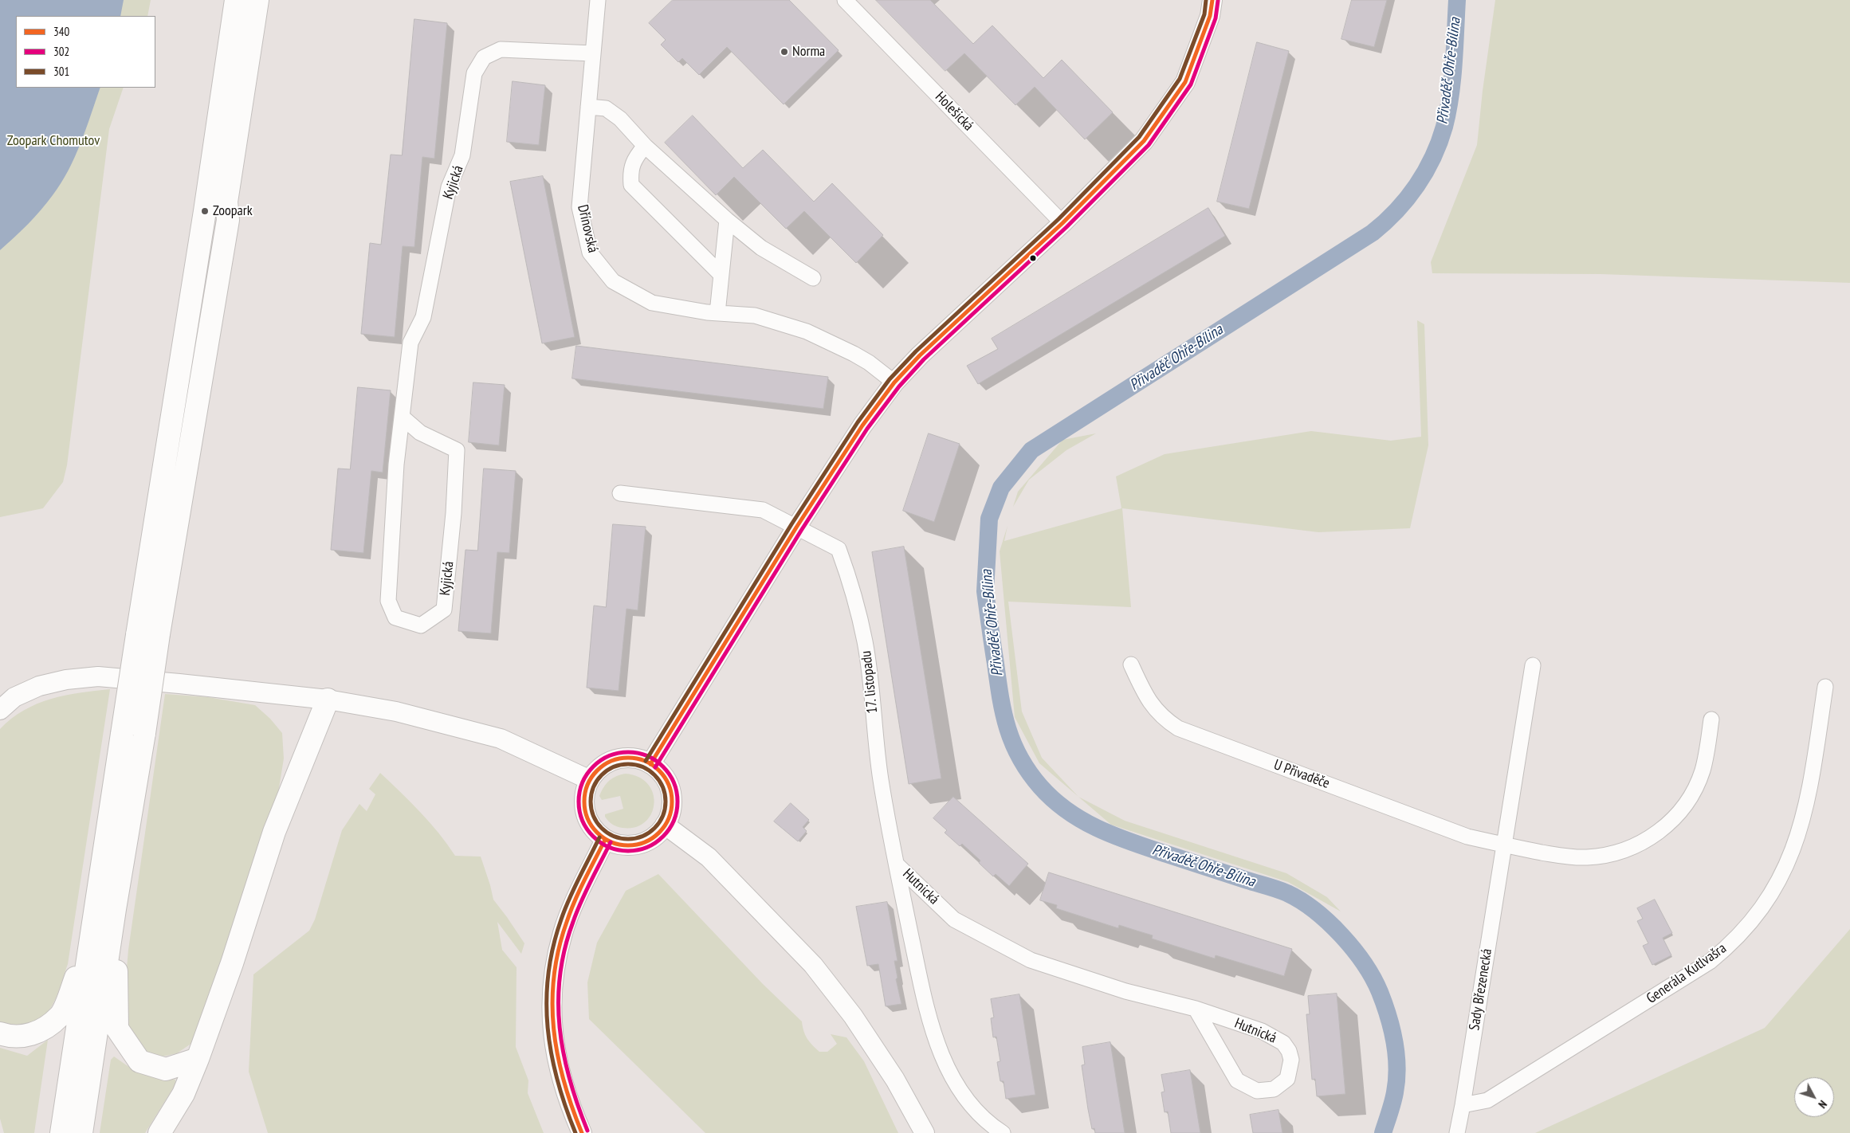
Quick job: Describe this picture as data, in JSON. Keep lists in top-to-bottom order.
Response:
{
  "streets": {
    "street": [
      "Holešická",
      "Kyjická",
      "Dřínovská",
      "17. listopadu",
      "U Přivaděče",
      "Hutnická",
      "Generála Kutlvašra",
      "Sady Březenecká"
    ]
  },
  "crossings": [
    ["Kyjická", "Dřínovská"],
    ["17. listopadu", "Hutnická"],
    ["U Přivaděče", "Sady Březenecká"],
    ["Generála Kutlvašra", "Sady Březenecká"]
  ],
  "water": ["Přivaděč Ohře-Bílina"],
  "parks": ["Zoopark Chomutov"],
  "places": ["Norma", "Zoopark"],
  "lines": ["transit line 340", "transit line 301", "transit line 302"],
  "legend": ["340", "302", "301"],
  "north": "bottom right"
}
